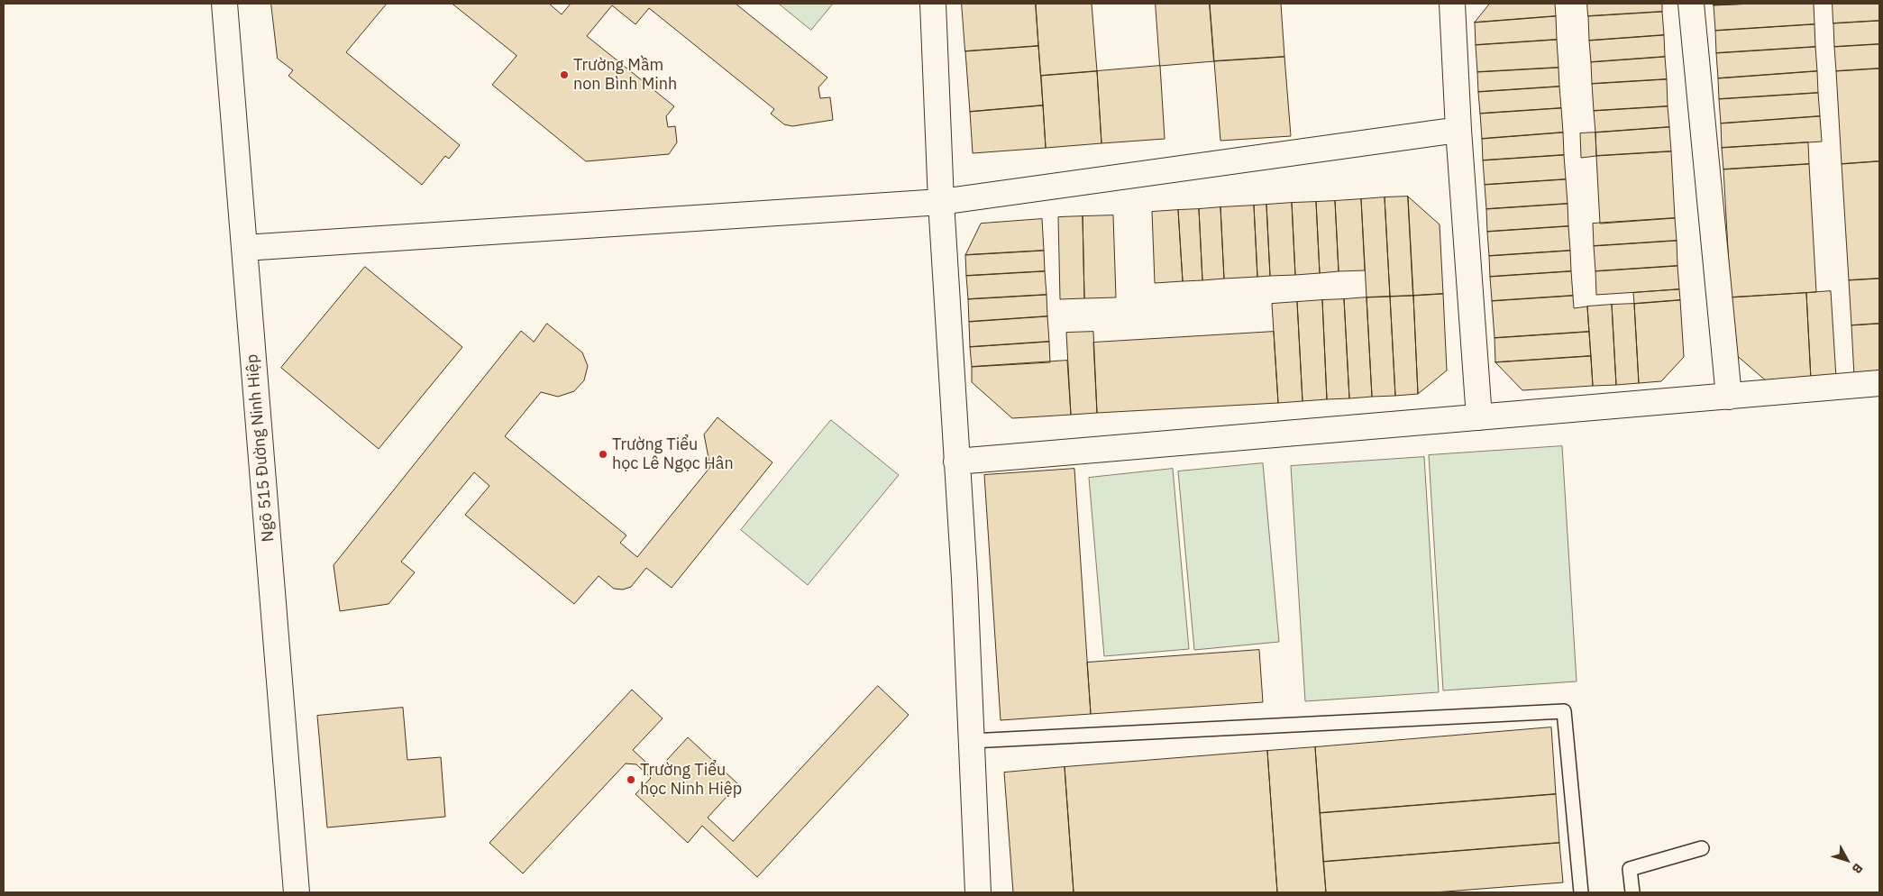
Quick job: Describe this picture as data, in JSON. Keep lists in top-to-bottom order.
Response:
{
  "streets": {
    "street": ["Ngõ 515 Đường Ninh Hiệp"]
  },
  "places": ["Trường Mầm non Bình Minh", "Trường Tiểu học Lê Ngọc Hân", "Trường Tiểu học Ninh Hiệp"],
  "north": "bottom right"
}
